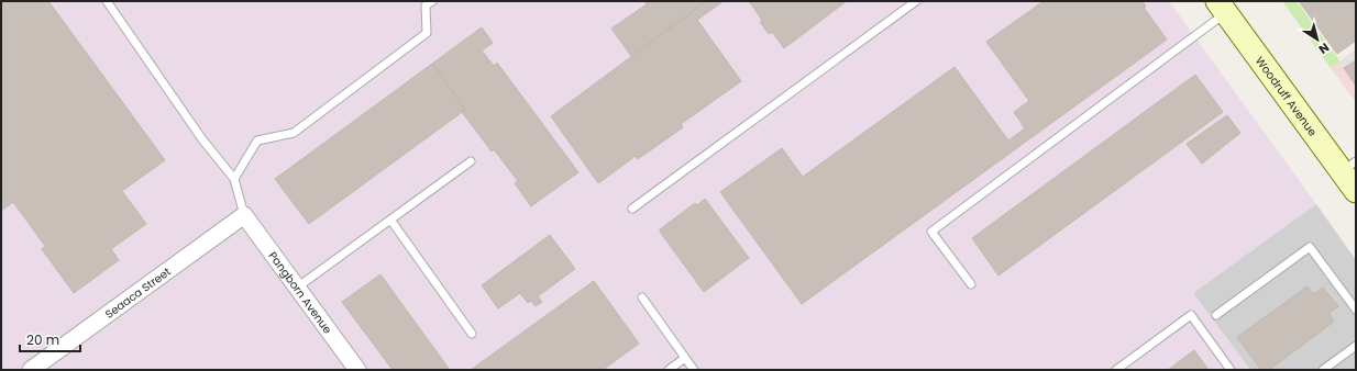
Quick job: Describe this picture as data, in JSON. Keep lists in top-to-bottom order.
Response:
{
  "streets": {
    "main road": ["Woodruff Avenue"],
    "street": ["Seaaca Street", "Pangborn Avenue"]
  },
  "crossings": [
    ["Seaaca Street", "Pangborn Avenue"]
  ],
  "scale_bar": "20 m",
  "north": "bottom right"
}
